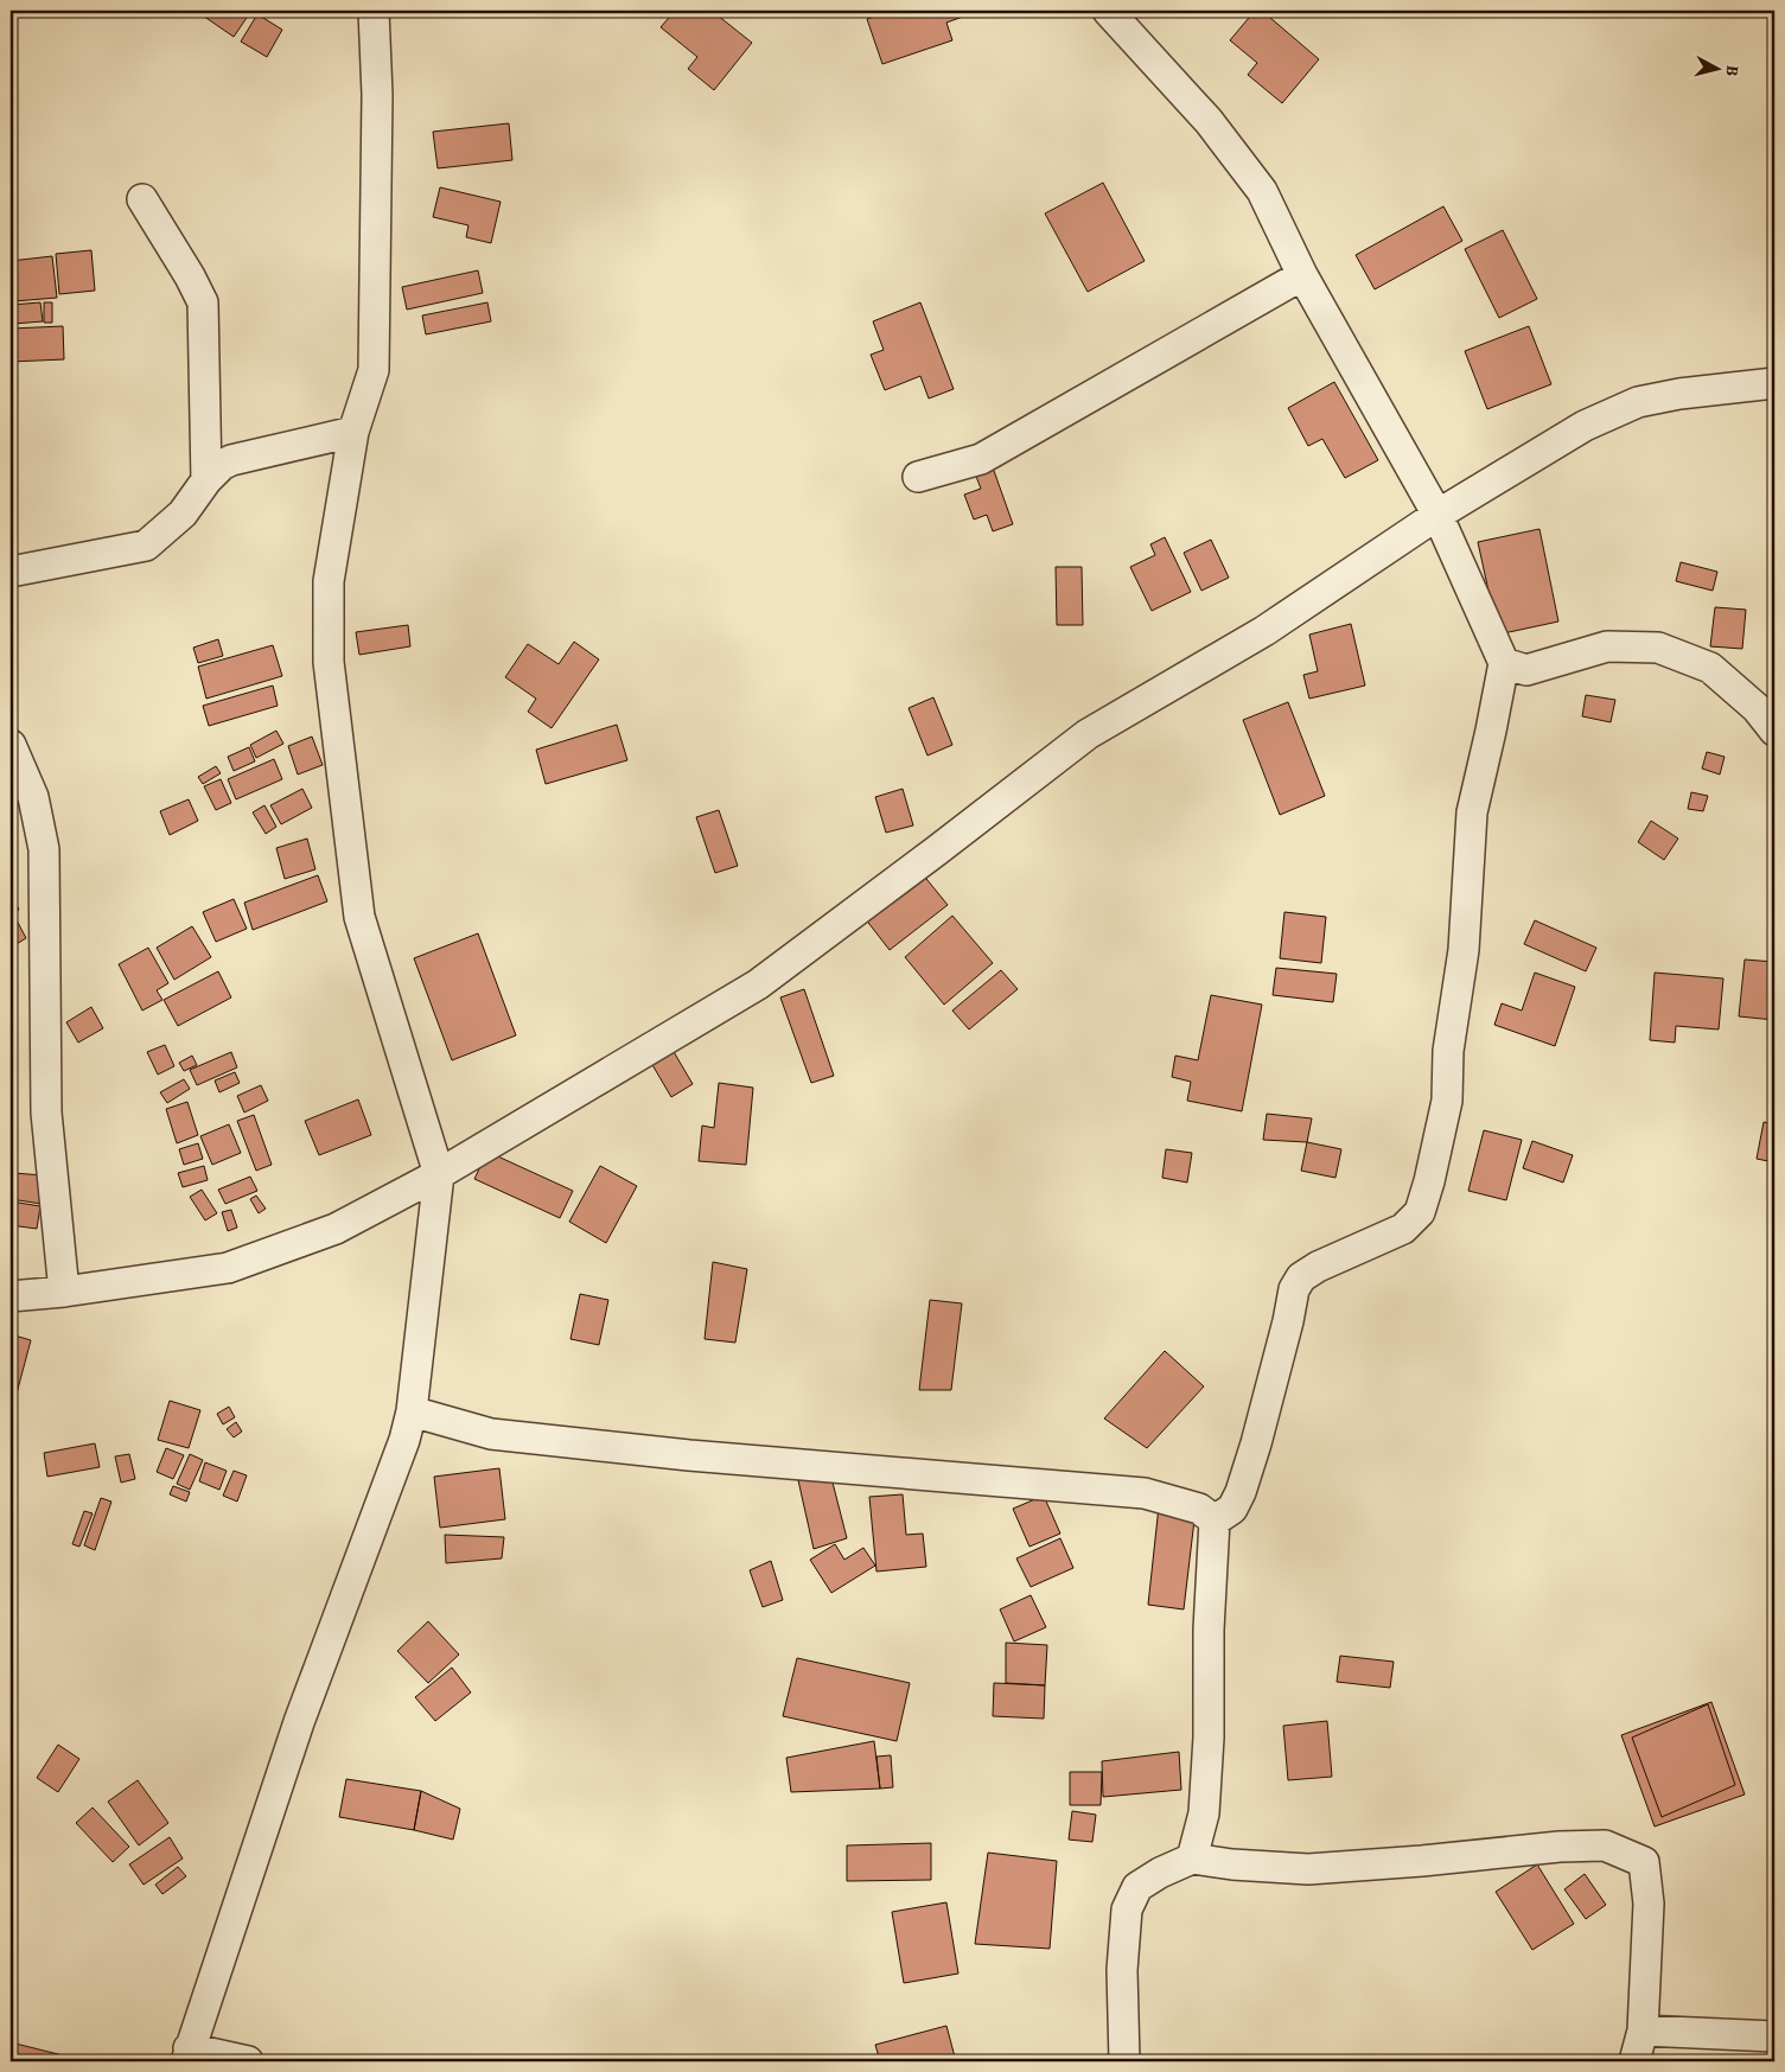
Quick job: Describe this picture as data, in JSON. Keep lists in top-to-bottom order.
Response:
{
  "north": "right"
}
